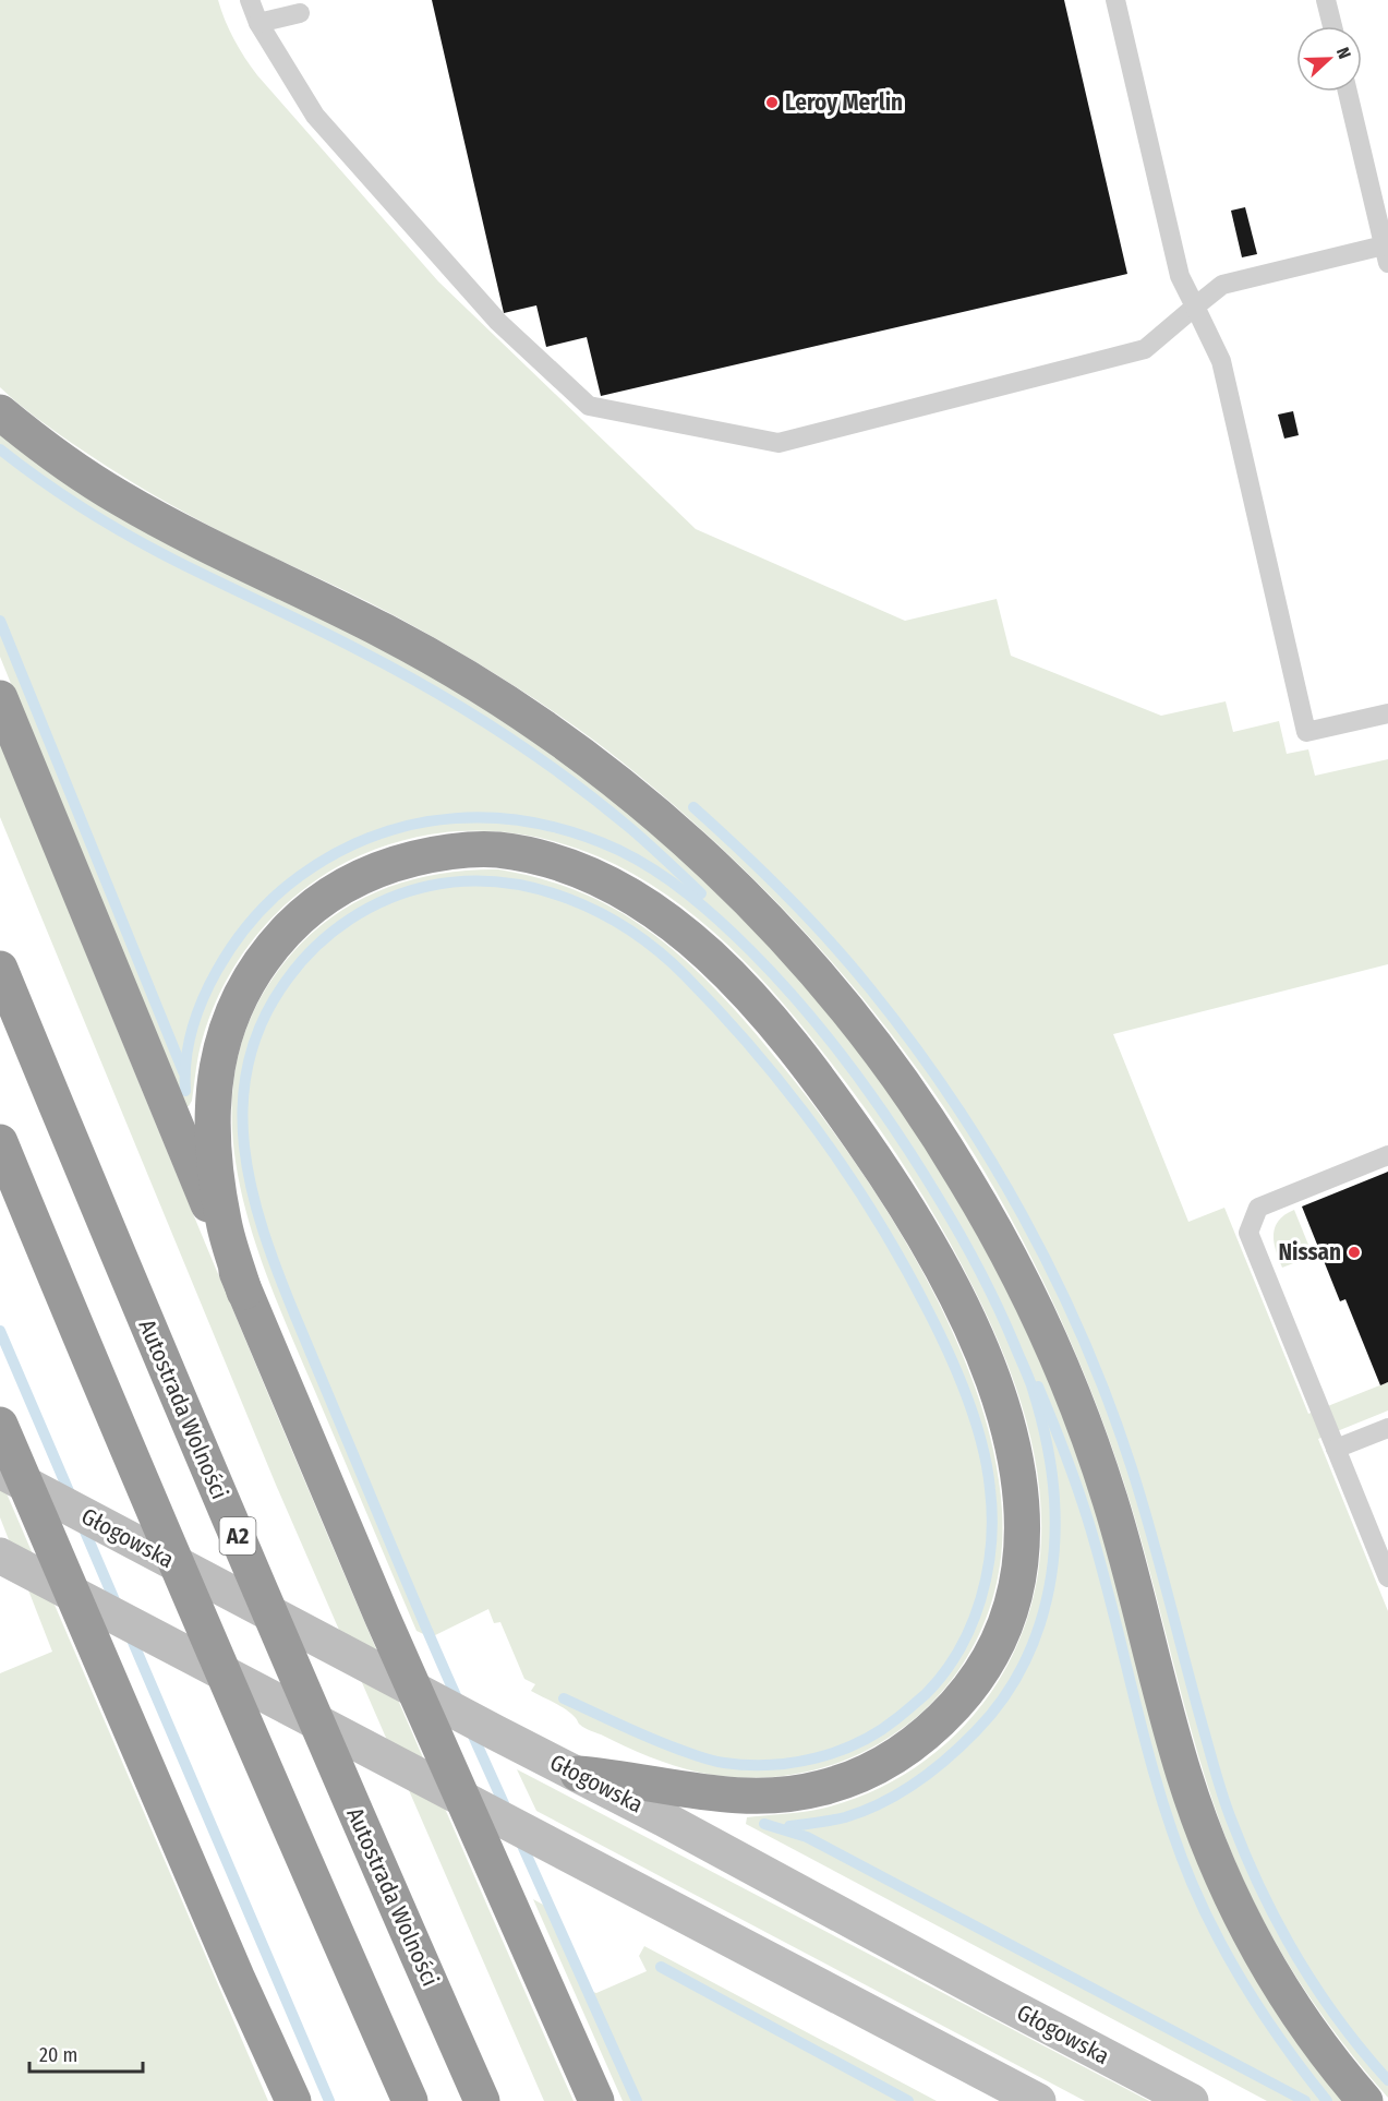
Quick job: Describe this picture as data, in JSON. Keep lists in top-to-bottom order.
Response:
{
  "streets": {
    "highway": ["Autostrada Wolności", "A2"],
    "main road": ["Głogowska"]
  },
  "places": ["Leroy Merlin", "Nissan"],
  "scale_bar": "20 m",
  "north": "right"
}
